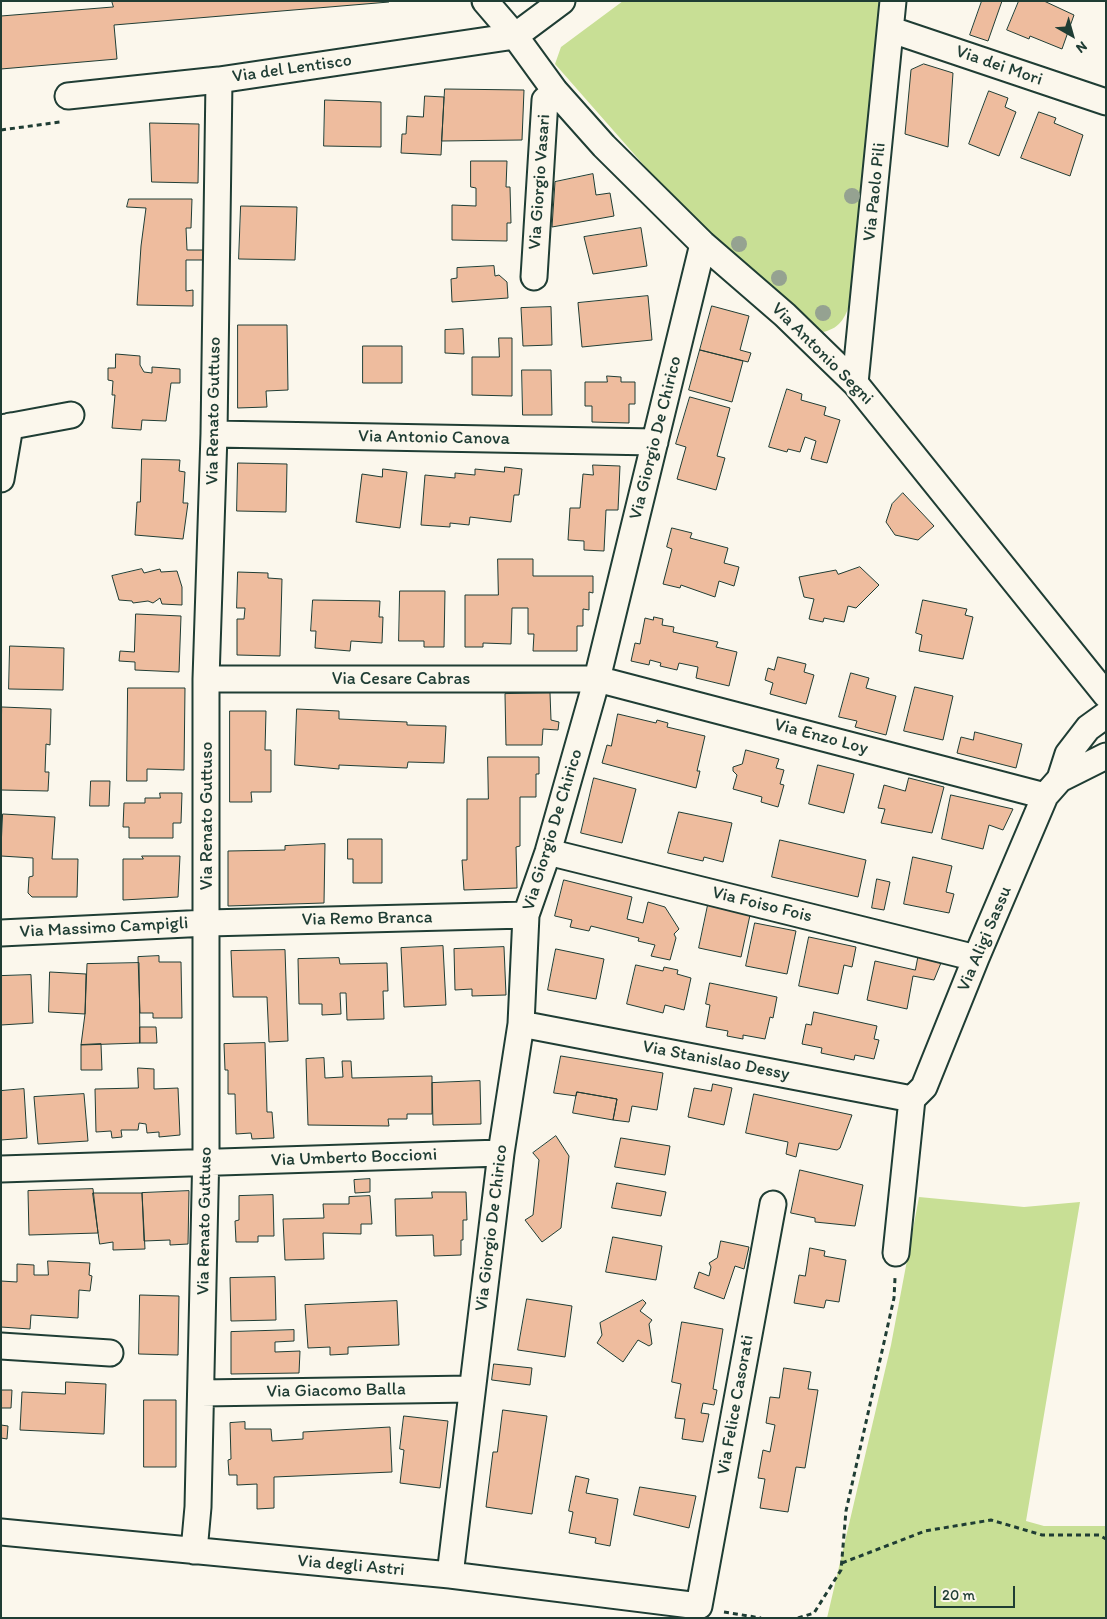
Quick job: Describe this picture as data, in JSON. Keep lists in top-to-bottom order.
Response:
{
  "streets": {
    "street": [
      "Via dei Mori",
      "Via del Lentisco",
      "Via Giorgio Vasari",
      "Via Paolo Pili",
      "Via Antonio Segni",
      "Via Renato Guttuso",
      "Via Antonio Canova",
      "Via Giorgio De Chirico",
      "Via Cesare Cabras",
      "Via Enzo Loy",
      "Via Foiso Fois",
      "Via Remo Branca",
      "Via Massimo Campigli",
      "Via Aligi Sassu",
      "Via Stanislao Dessy",
      "Via Umberto Boccioni",
      "Via Giacomo Balla",
      "Via Felice Casorati",
      "Via degli Astri"
    ]
  },
  "crossings": [
    ["Via dei Mori", "Via Paolo Pili"],
    ["Via del Lentisco", "Via Antonio Segni"],
    ["Via del Lentisco", "Via Renato Guttuso"],
    ["Via Giorgio Vasari", "Via Antonio Segni"],
    ["Via Paolo Pili", "Via Antonio Segni"],
    ["Via Antonio Segni", "Via Giorgio De Chirico"],
    ["Via Renato Guttuso", "Via Antonio Canova"],
    ["Via Renato Guttuso", "Via Cesare Cabras"],
    ["Via Renato Guttuso", "Via Remo Branca"],
    ["Via Renato Guttuso", "Via Massimo Campigli"],
    ["Via Renato Guttuso", "Via Umberto Boccioni"],
    ["Via Renato Guttuso", "Via Giacomo Balla"],
    ["Via Renato Guttuso", "Via degli Astri"],
    ["Via Antonio Canova", "Via Giorgio De Chirico"],
    ["Via Giorgio De Chirico", "Via Cesare Cabras"],
    ["Via Giorgio De Chirico", "Via Enzo Loy"],
    ["Via Giorgio De Chirico", "Via Foiso Fois"],
    ["Via Giorgio De Chirico", "Via Remo Branca"],
    ["Via Giorgio De Chirico", "Via Stanislao Dessy"],
    ["Via Giorgio De Chirico", "Via Umberto Boccioni"],
    ["Via Giorgio De Chirico", "Via Giacomo Balla"],
    ["Via Giorgio De Chirico", "Via degli Astri"],
    ["Via Cesare Cabras", "Via Enzo Loy"],
    ["Via Enzo Loy", "Via Aligi Sassu"],
    ["Via Foiso Fois", "Via Aligi Sassu"],
    ["Via Remo Branca", "Via Massimo Campigli"],
    ["Via Aligi Sassu", "Via Stanislao Dessy"],
    ["Via Felice Casorati", "Via degli Astri"]
  ],
  "scale_bar": "20 m",
  "north": "bottom right"
}
